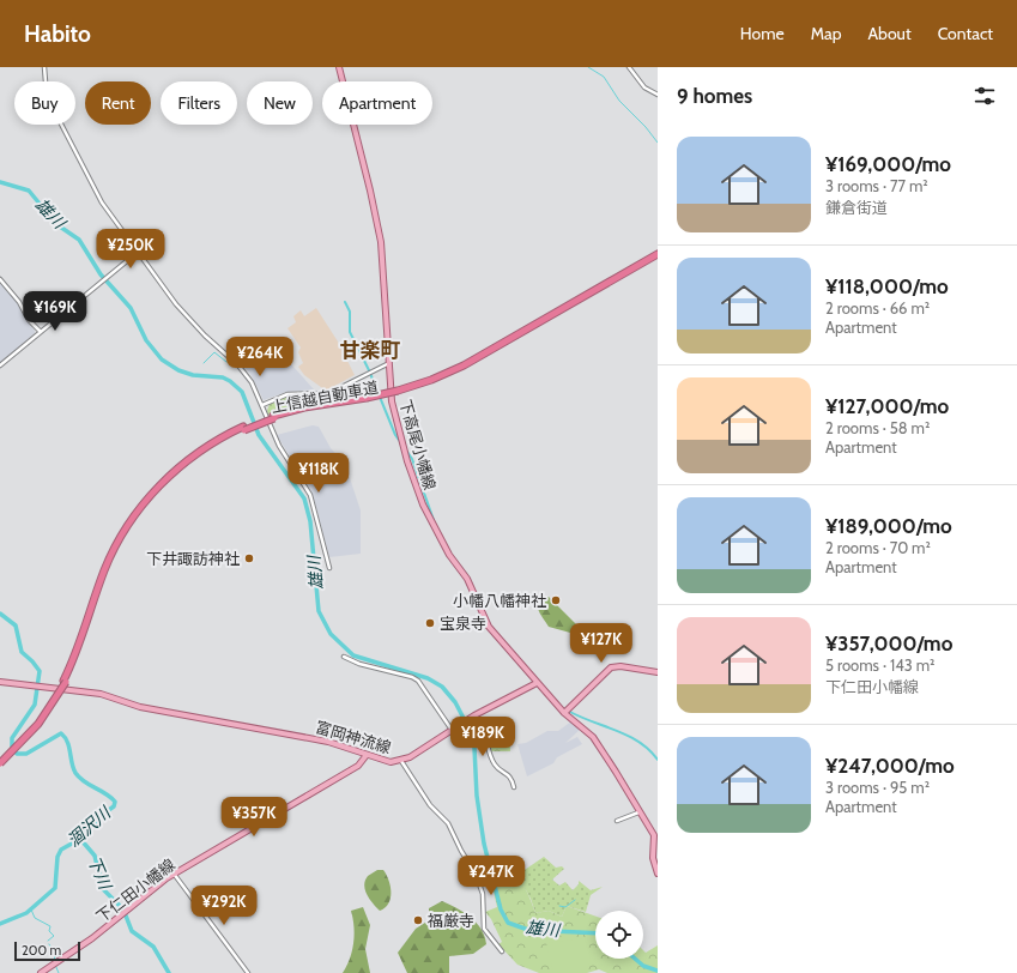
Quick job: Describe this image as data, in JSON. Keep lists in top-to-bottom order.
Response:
{
  "streets": {
    "highway": ["上信越自動車道"],
    "main road": ["下高尾小幡線", "富岡神流線", "下仁田小幡線"]
  },
  "crossings": [
    ["下高尾小幡線", "富岡神流線"],
    ["富岡神流線", "下仁田小幡線"]
  ],
  "districts": ["甘楽町"],
  "water": ["雄川", "涸沢川", "下川"],
  "places": [
    "下井諏訪神社",
    "小幡八幡神社",
    "宝泉寺",
    "福厳寺"
  ],
  "scale_bar": "200 m",
  "page": {
    "header": "Habito",
    "nav": [
      "Home",
      "Map",
      "About",
      "Contact"
    ],
    "heading": "9 homes",
    "chip": [
      "Buy",
      "Rent",
      "Filters",
      "New",
      "Apartment"
    ],
    "list": [
      {
        "name": "¥169,000/mo",
        "note": "3 rooms · 77 m² · 鎌倉街道"
      },
      {
        "name": "¥118,000/mo",
        "note": "2 rooms · 66 m² · Apartment"
      },
      {
        "name": "¥127,000/mo",
        "note": "2 rooms · 58 m² · Apartment"
      },
      {
        "name": "¥189,000/mo",
        "note": "2 rooms · 70 m² · Apartment"
      },
      {
        "name": "¥357,000/mo",
        "note": "5 rooms · 143 m² · 下仁田小幡線"
      },
      {
        "name": "¥247,000/mo",
        "note": "3 rooms · 95 m² · Apartment"
      }
    ],
    "price": [
      "¥250K",
      "¥169K",
      "¥264K",
      "¥118K",
      "¥127K",
      "¥189K",
      "¥357K",
      "¥247K",
      "¥292K"
    ],
    "scale": "200 m"
  }
}
